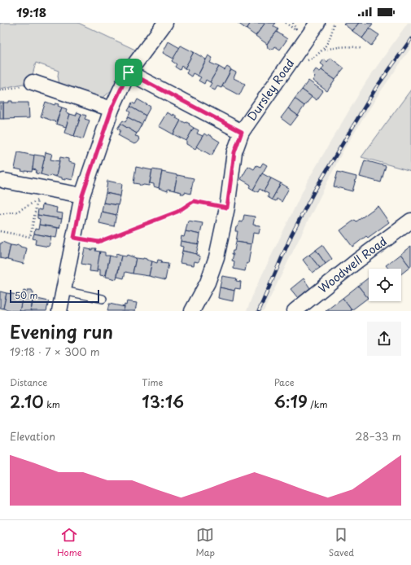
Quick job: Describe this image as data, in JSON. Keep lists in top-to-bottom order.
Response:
{
  "streets": {
    "street": ["Dursley Road", "Woodwell Road"]
  },
  "scale_bar": "50 m",
  "page": {
    "status": "19:18",
    "scale": "50 m",
    "heading": ["Evening run", "19:18 · 7 × 300 m"],
    "stats": [
      ["Distance", "2.10 km"],
      ["Time", "13:16"],
      ["Pace", "6:19 /km"]
    ],
    "chart": ["Elevation", "28–33 m"],
    "tabs": ["Home", "Map", "Saved"]
  }
}
